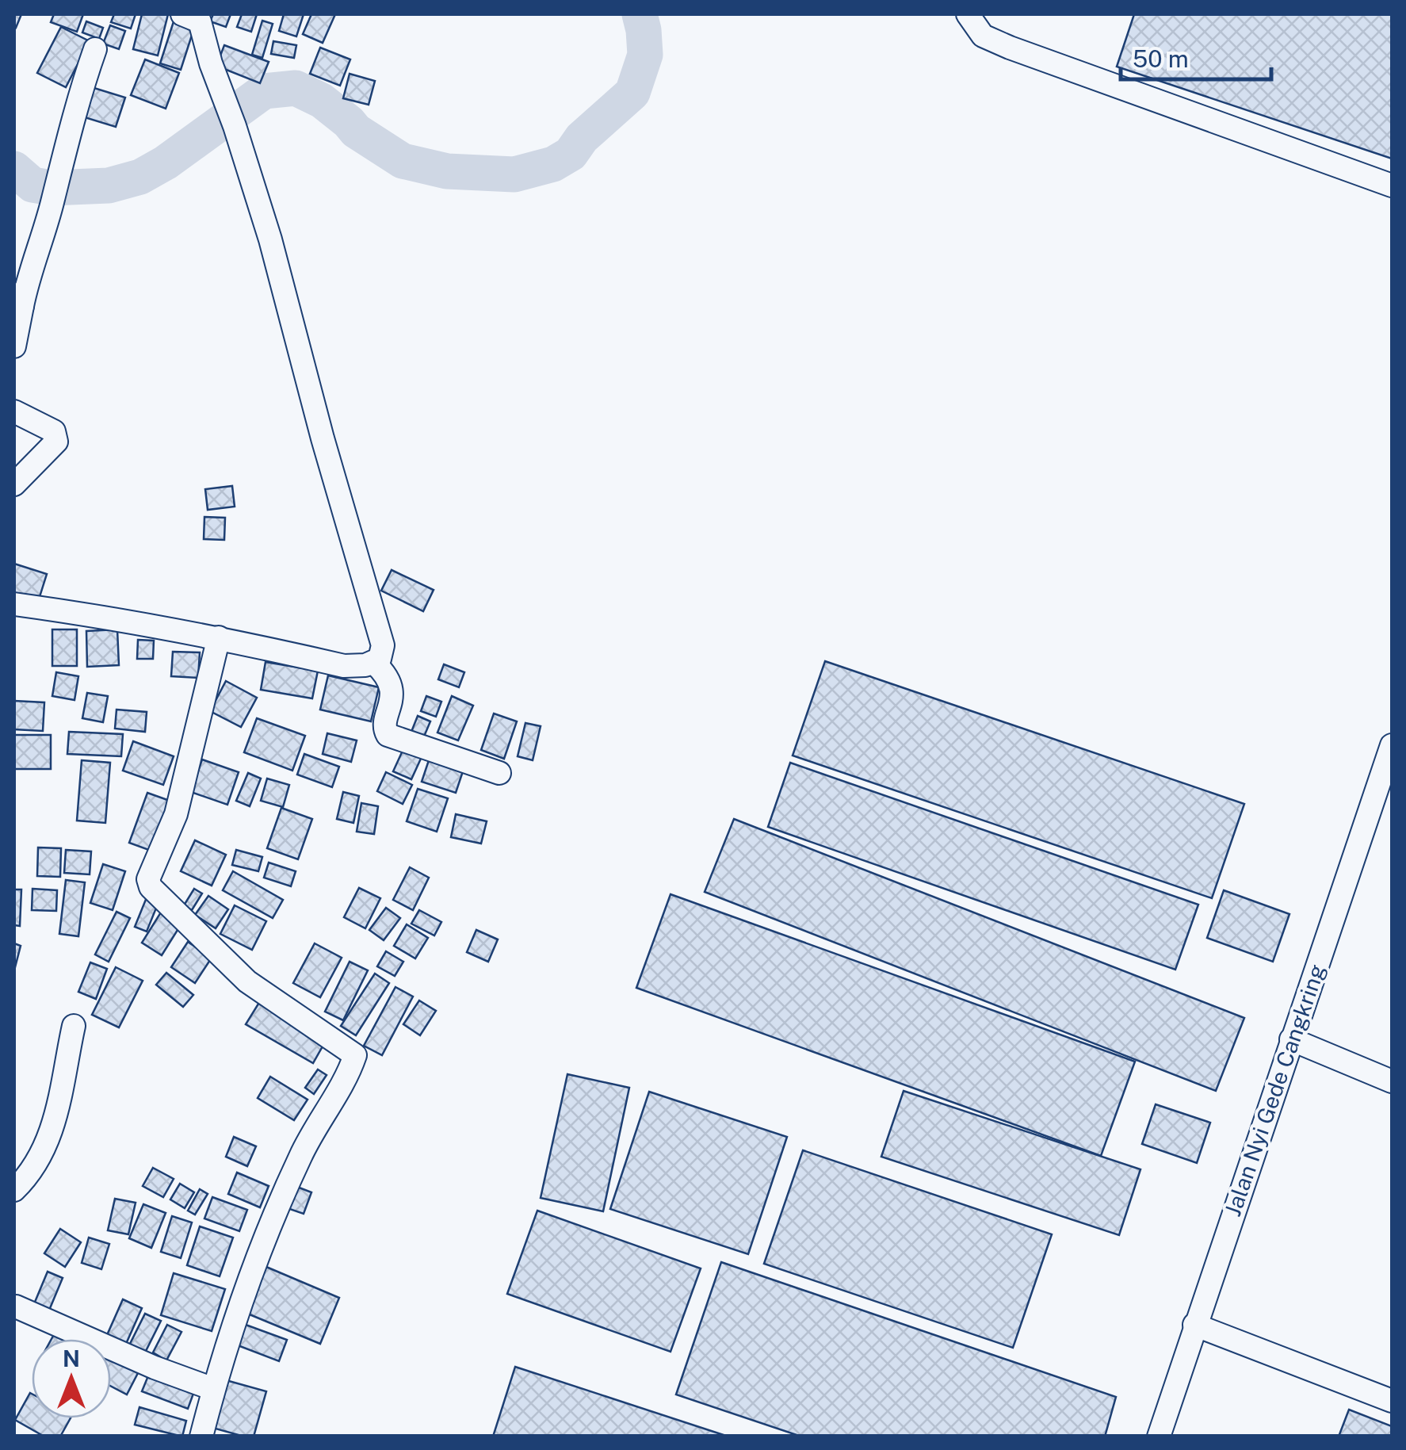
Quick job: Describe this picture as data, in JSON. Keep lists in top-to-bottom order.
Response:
{
  "streets": {
    "street": ["Jalan Nyi Gede Cangkring"]
  },
  "scale_bar": "50 m",
  "north": "top"
}
